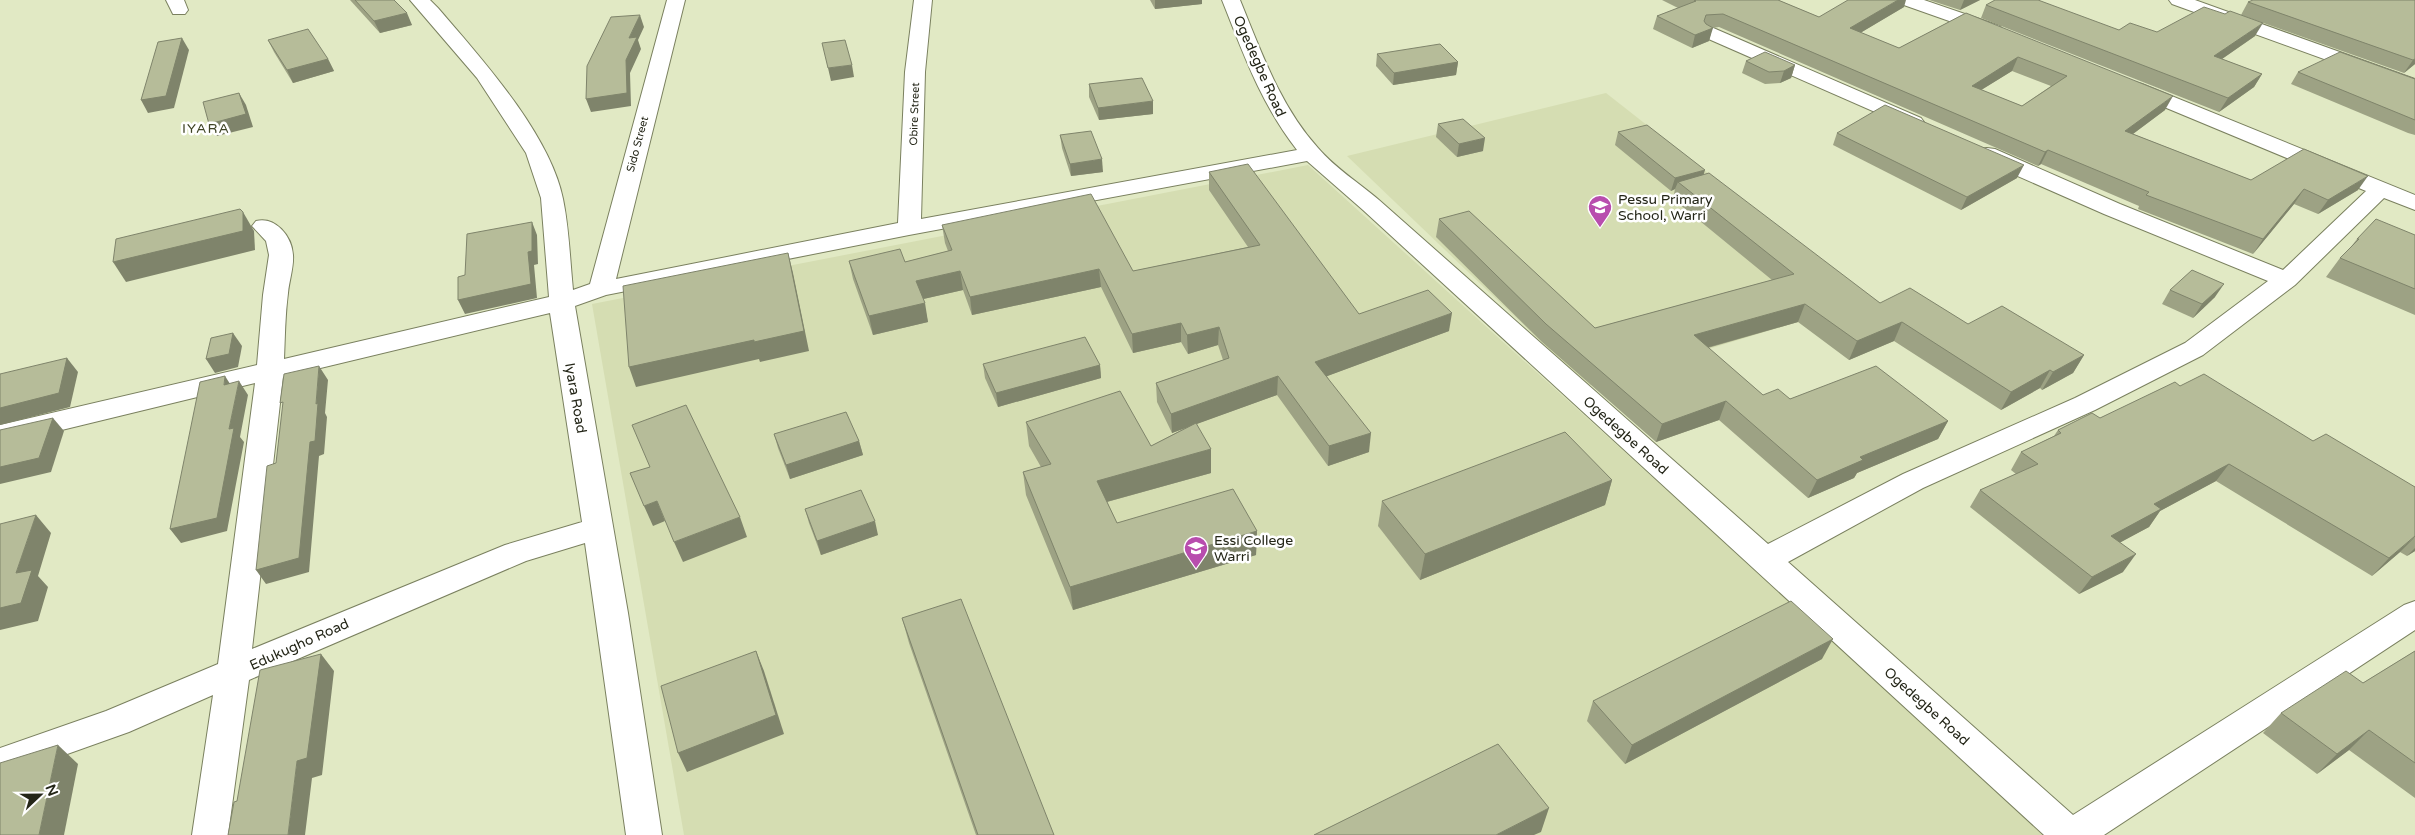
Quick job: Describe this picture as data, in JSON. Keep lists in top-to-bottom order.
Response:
{
  "streets": {
    "street": [
      "Ogedegbe Road",
      "Obire Street",
      "Sido Street",
      "Iyara Road",
      "Edukugho Road"
    ]
  },
  "crossings": [
    ["Iyara Road", "Edukugho Road"]
  ],
  "districts": ["IYARA"],
  "places": {
    "school or university": ["Pessu Primary School, Warri", "Essi College Warri"]
  },
  "north": "right"
}
